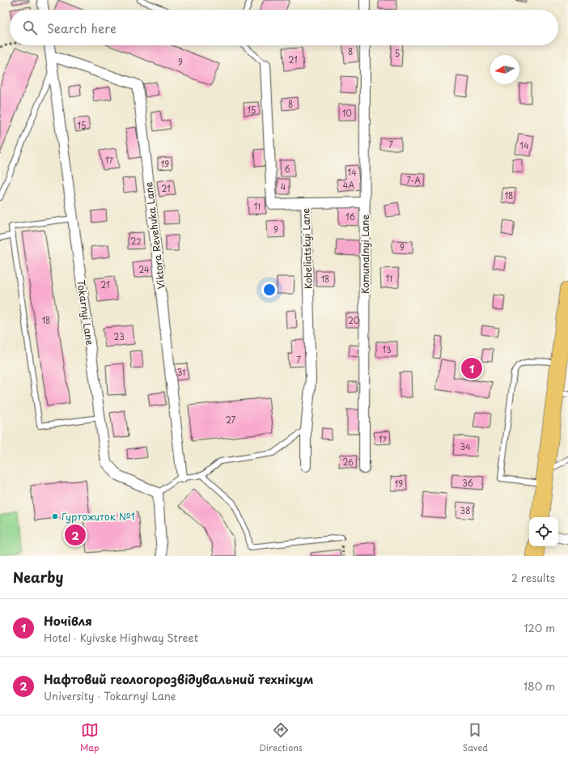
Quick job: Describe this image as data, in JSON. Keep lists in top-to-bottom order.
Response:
{
  "streets": {
    "street": [
      "Viktora Revehuka Lane",
      "Kobeliatskyi Lane",
      "Komunalnyi Lane",
      "Tokarnyi Lane"
    ]
  },
  "crossings": [
    ["Viktora Revehuka Lane", "Tokarnyi Lane"]
  ],
  "places": ["Гуртожиток №1"],
  "house_numbers": [
    "8",
    "5",
    "21",
    "9",
    "8",
    "15",
    "10",
    "15",
    "7",
    "14",
    "17",
    "19",
    "6",
    "14",
    "7-А",
    "4А",
    "4",
    "21",
    "18",
    "11",
    "16",
    "9",
    "22",
    "9",
    "24",
    "11",
    "18",
    "21",
    "18",
    "20",
    "23",
    "13",
    "7",
    "31",
    "27",
    "17",
    "34",
    "26",
    "36",
    "19",
    "38"
  ],
  "north": "left",
  "page": {
    "search": "Search here",
    "pins": ["1", "2"],
    "heading": ["Nearby", "2 results"],
    "list": [
      {
        "mark": "1",
        "name": "Ночівля",
        "note": "Hotel · Kyivske Highway Street",
        "value": "120 m"
      },
      {
        "mark": "2",
        "name": "Нафтовий геологорозвідувальний технікум",
        "note": "University · Tokarnyi Lane",
        "value": "180 m"
      }
    ],
    "nav": ["Map", "Directions", "Saved"]
  }
}
